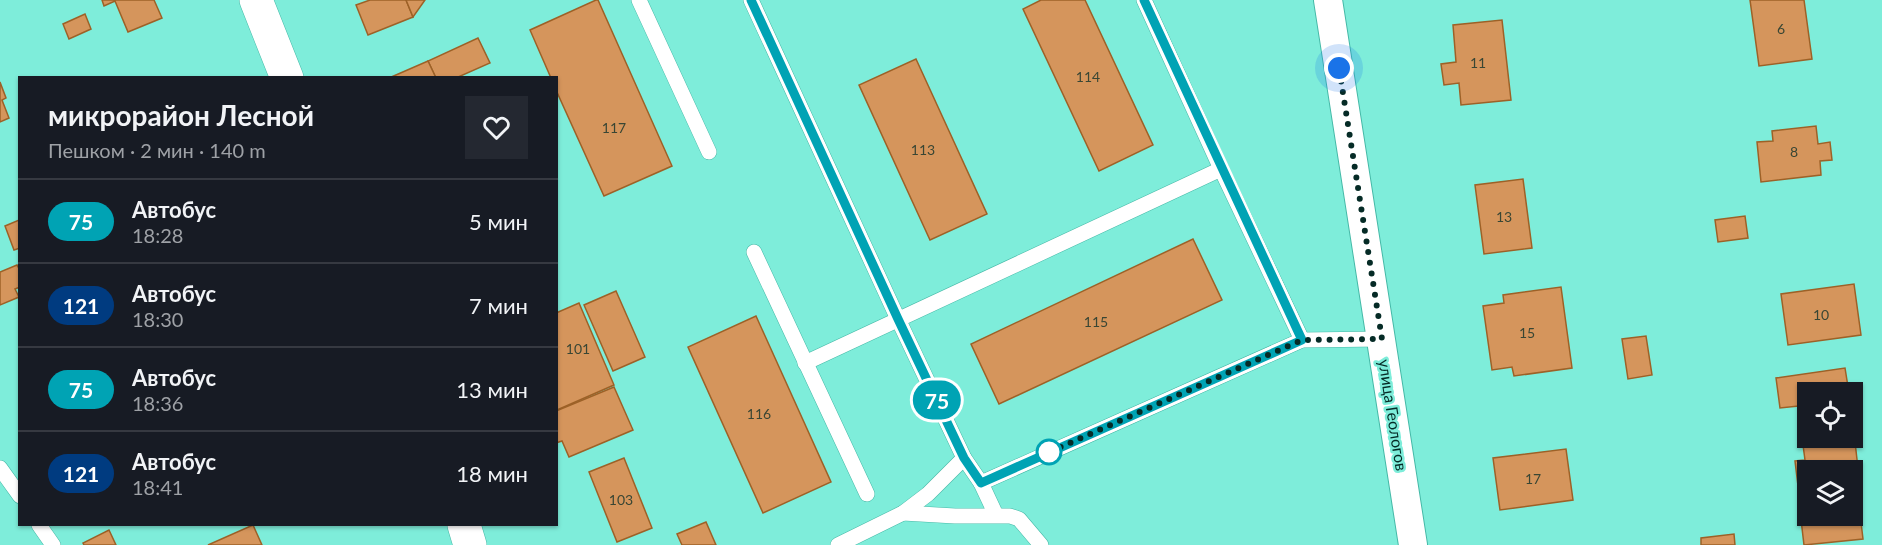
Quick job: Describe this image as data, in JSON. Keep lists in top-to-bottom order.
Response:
{
  "streets": {
    "street": ["улица Геологов"]
  },
  "lines": ["bus line 75"],
  "house_numbers": [
    "6",
    "11",
    "114",
    "117",
    "113",
    "8",
    "13",
    "10",
    "115",
    "15",
    "101",
    "116",
    "17",
    "103"
  ],
  "page": {
    "on_map": "75",
    "heading": ["микрорайон Лесной", "Пешком · 2 мин · 140 m"],
    "list": [
      {
        "mark": "75",
        "name": "Автобус",
        "note": "18:28",
        "value": "5 мин"
      },
      {
        "mark": "121",
        "name": "Автобус",
        "note": "18:30",
        "value": "7 мин"
      },
      {
        "mark": "75",
        "name": "Автобус",
        "note": "18:36",
        "value": "13 мин"
      },
      {
        "mark": "121",
        "name": "Автобус",
        "note": "18:41",
        "value": "18 мин"
      }
    ]
  }
}
